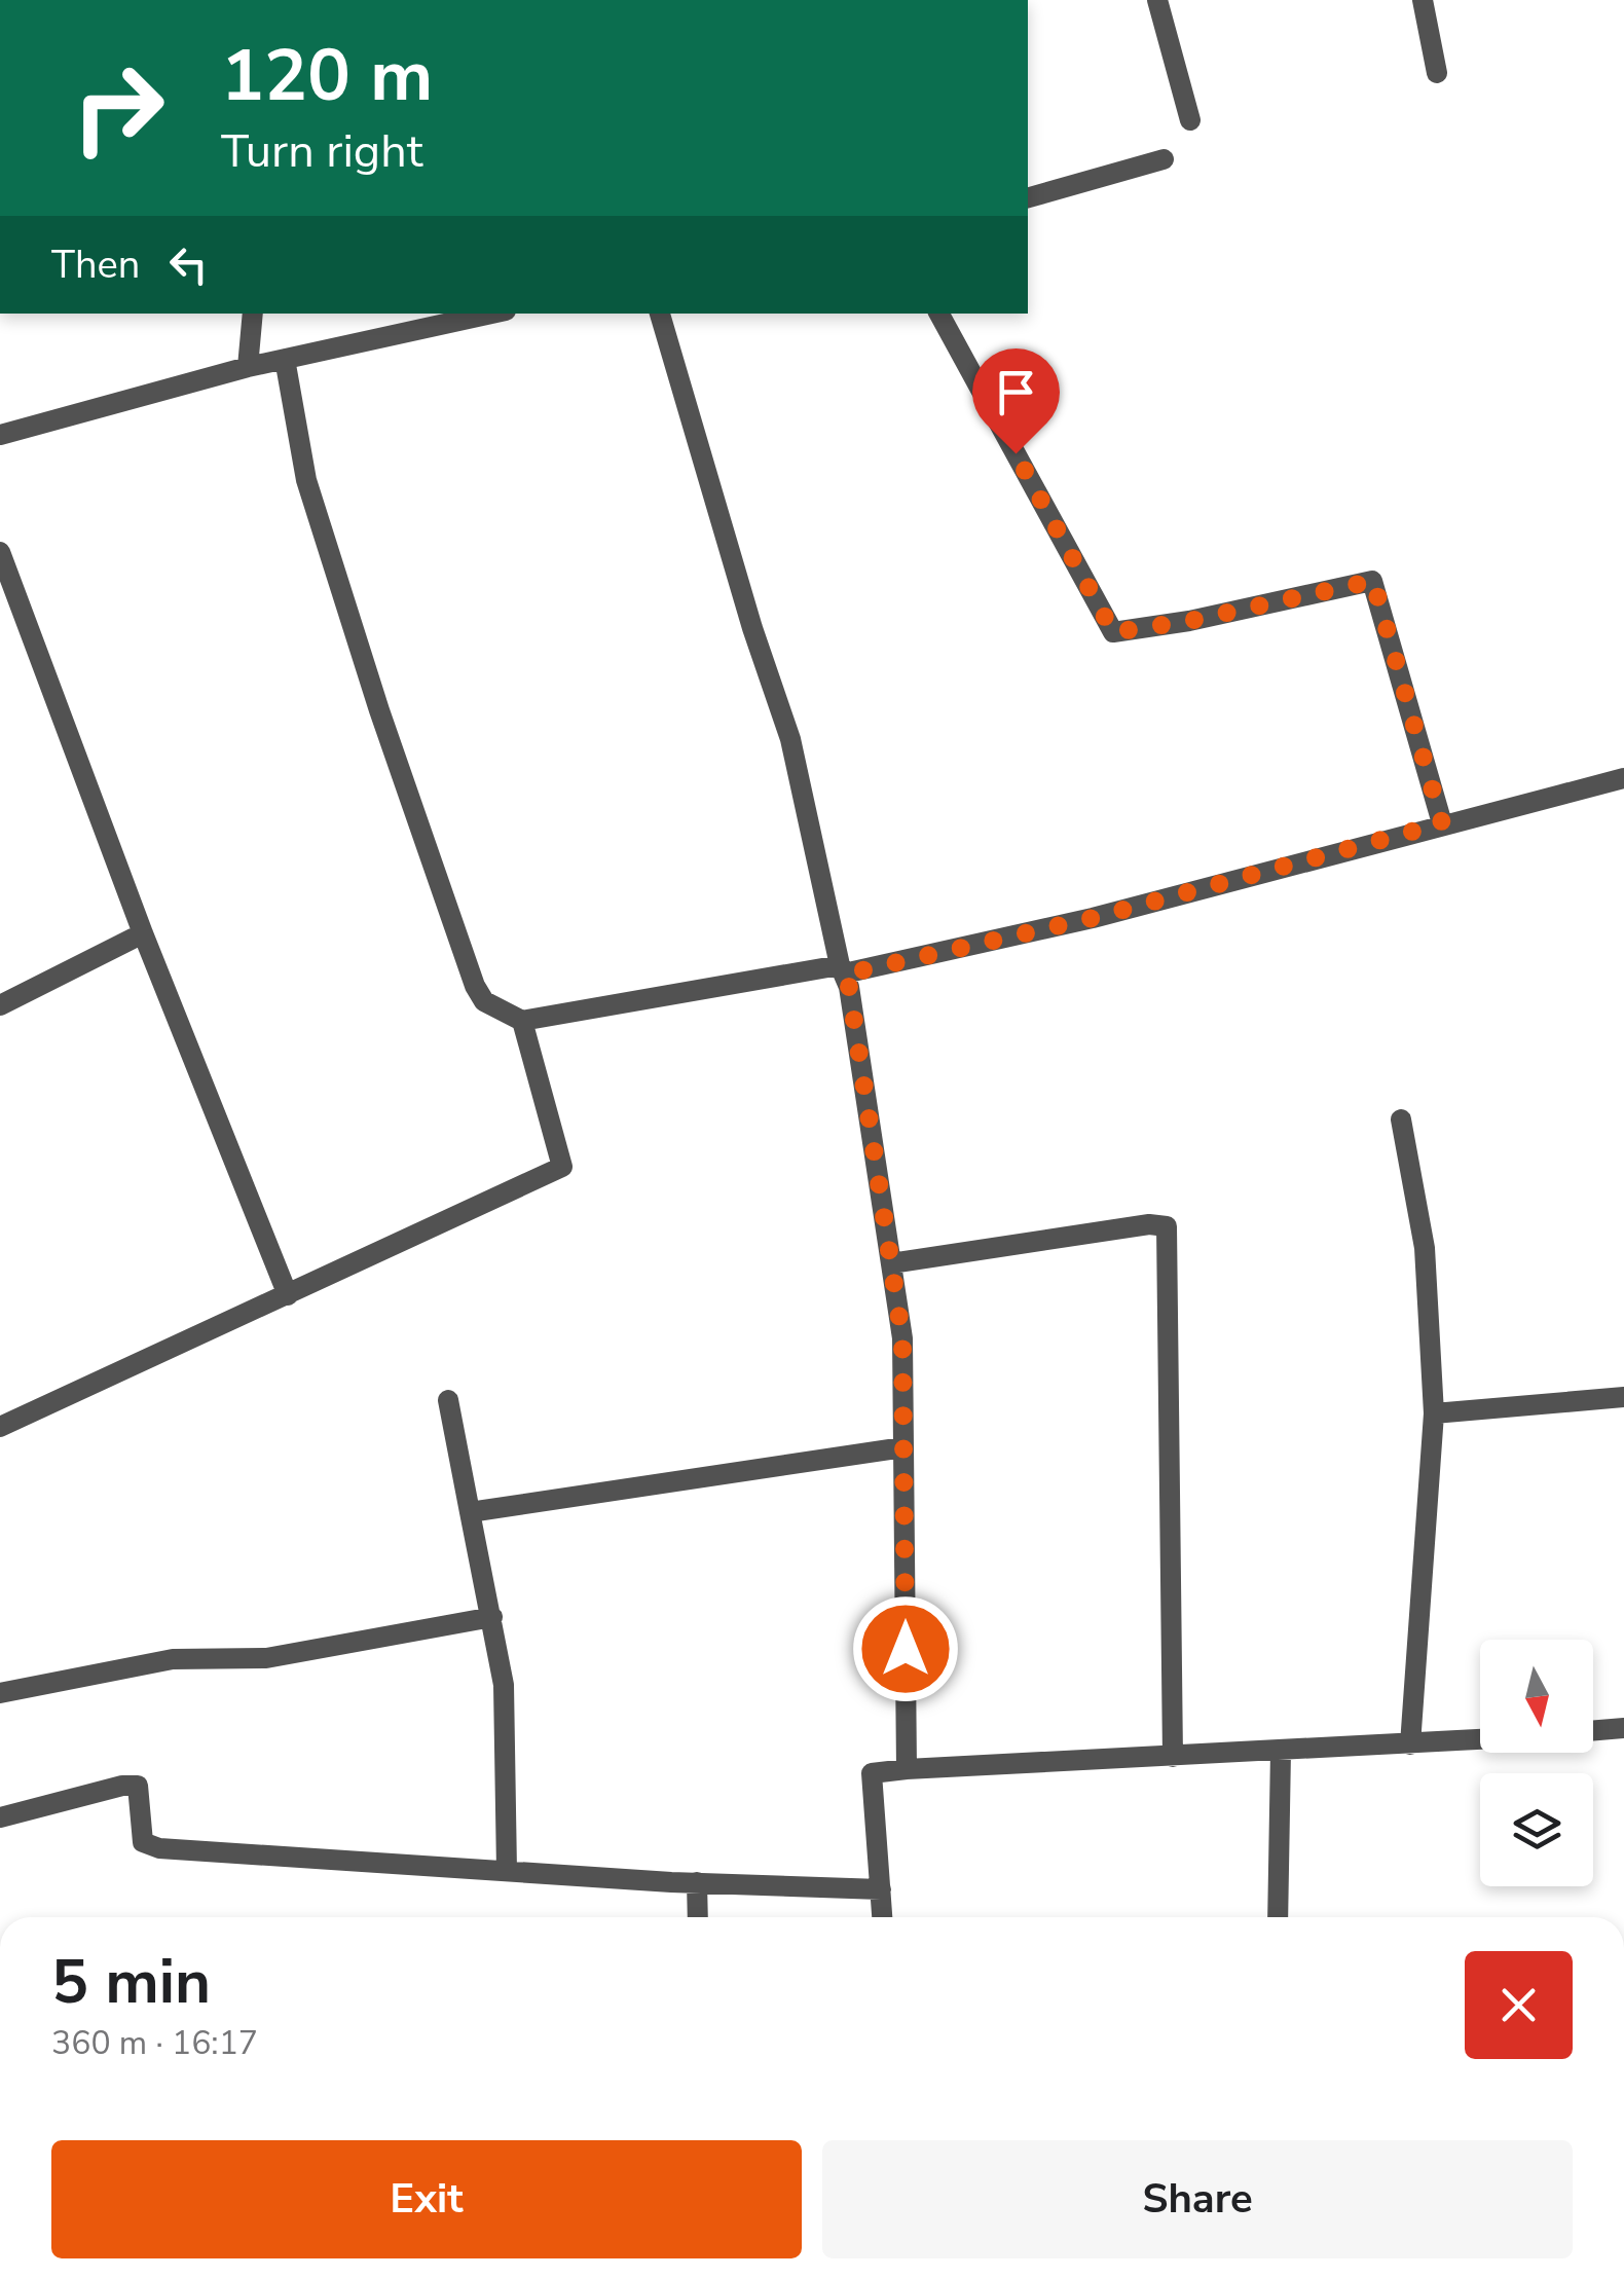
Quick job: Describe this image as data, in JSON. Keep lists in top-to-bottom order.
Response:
{
  "north": "bottom",
  "page": {
    "turn": ["120 m", "Turn right"],
    "then": "Then",
    "heading": ["5 min", "360 m · 16:17"],
    "buttons": ["Exit", "Share"]
  }
}
